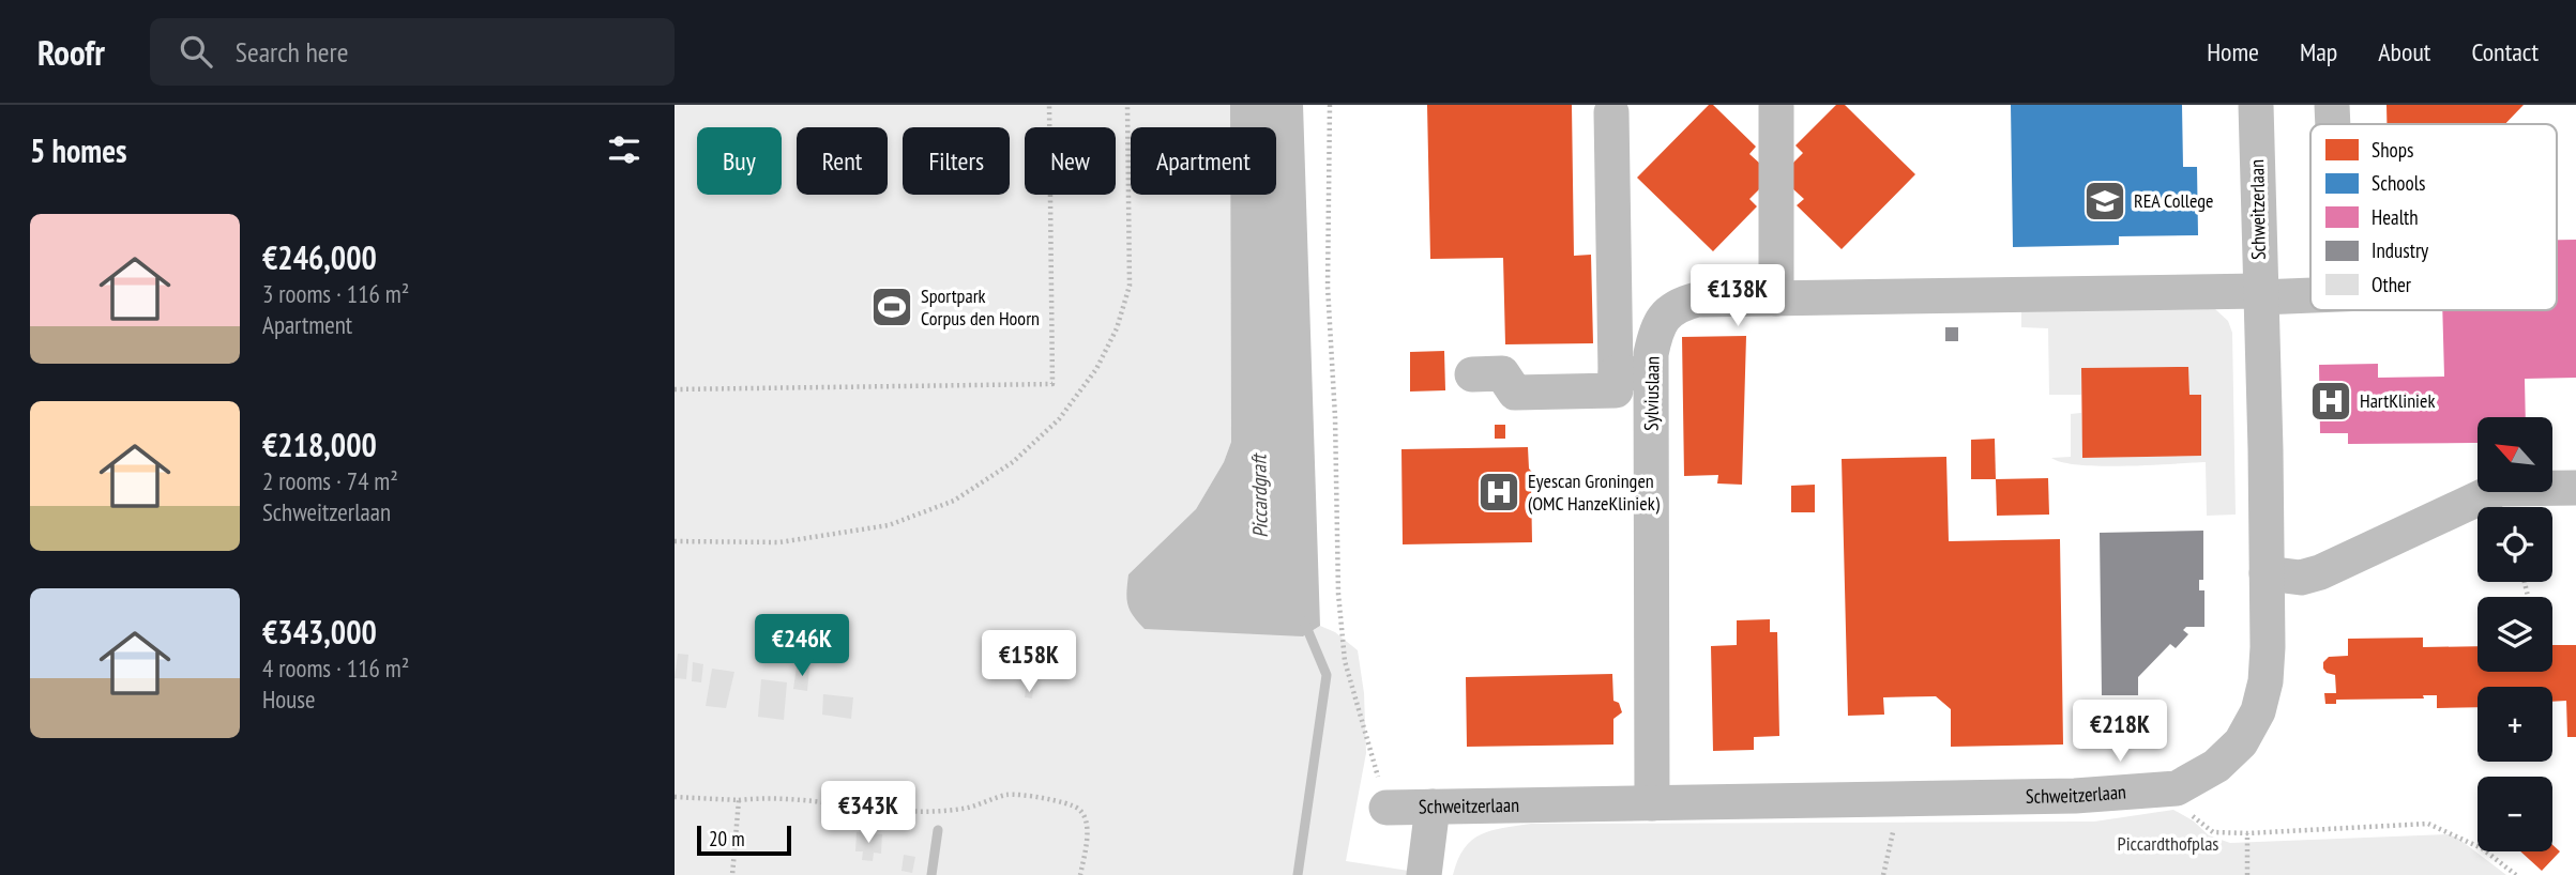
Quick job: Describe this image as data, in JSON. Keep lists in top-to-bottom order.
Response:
{
  "streets": {
    "street": ["Schweitzerlaan", "Sylviuslaan"]
  },
  "crossings": [
    ["Schweitzerlaan", "Sylviuslaan"]
  ],
  "water": ["Piccardgraft"],
  "parks": ["Piccardthofplas"],
  "places": {
    "school or university": ["REA College"],
    "sports": ["Sportpark Corpus den Hoorn"],
    "hospital": ["HartKliniek", "Eyescan Groningen (OMC HanzeKliniek)"]
  },
  "legend": [
    "Shops",
    "Schools",
    "Health",
    "Industry",
    "Other"
  ],
  "scale_bar": "20 m",
  "north": "top left",
  "page": {
    "header": "Roofr",
    "search": "Search here",
    "nav": [
      "Home",
      "Map",
      "About",
      "Contact"
    ],
    "heading": "5 homes",
    "chip": [
      "Buy",
      "Rent",
      "Filters",
      "New",
      "Apartment"
    ],
    "list": [
      {
        "name": "€246,000",
        "note": "3 rooms · 116 m² · Apartment"
      },
      {
        "name": "€218,000",
        "note": "2 rooms · 74 m² · Schweitzerlaan"
      },
      {
        "name": "€343,000",
        "note": "4 rooms · 116 m² · House"
      }
    ],
    "price": [
      "€138K",
      "€246K",
      "€158K",
      "€218K",
      "€343K"
    ],
    "map_buttons": ["+", "−"],
    "scale": "20 m"
  }
}
